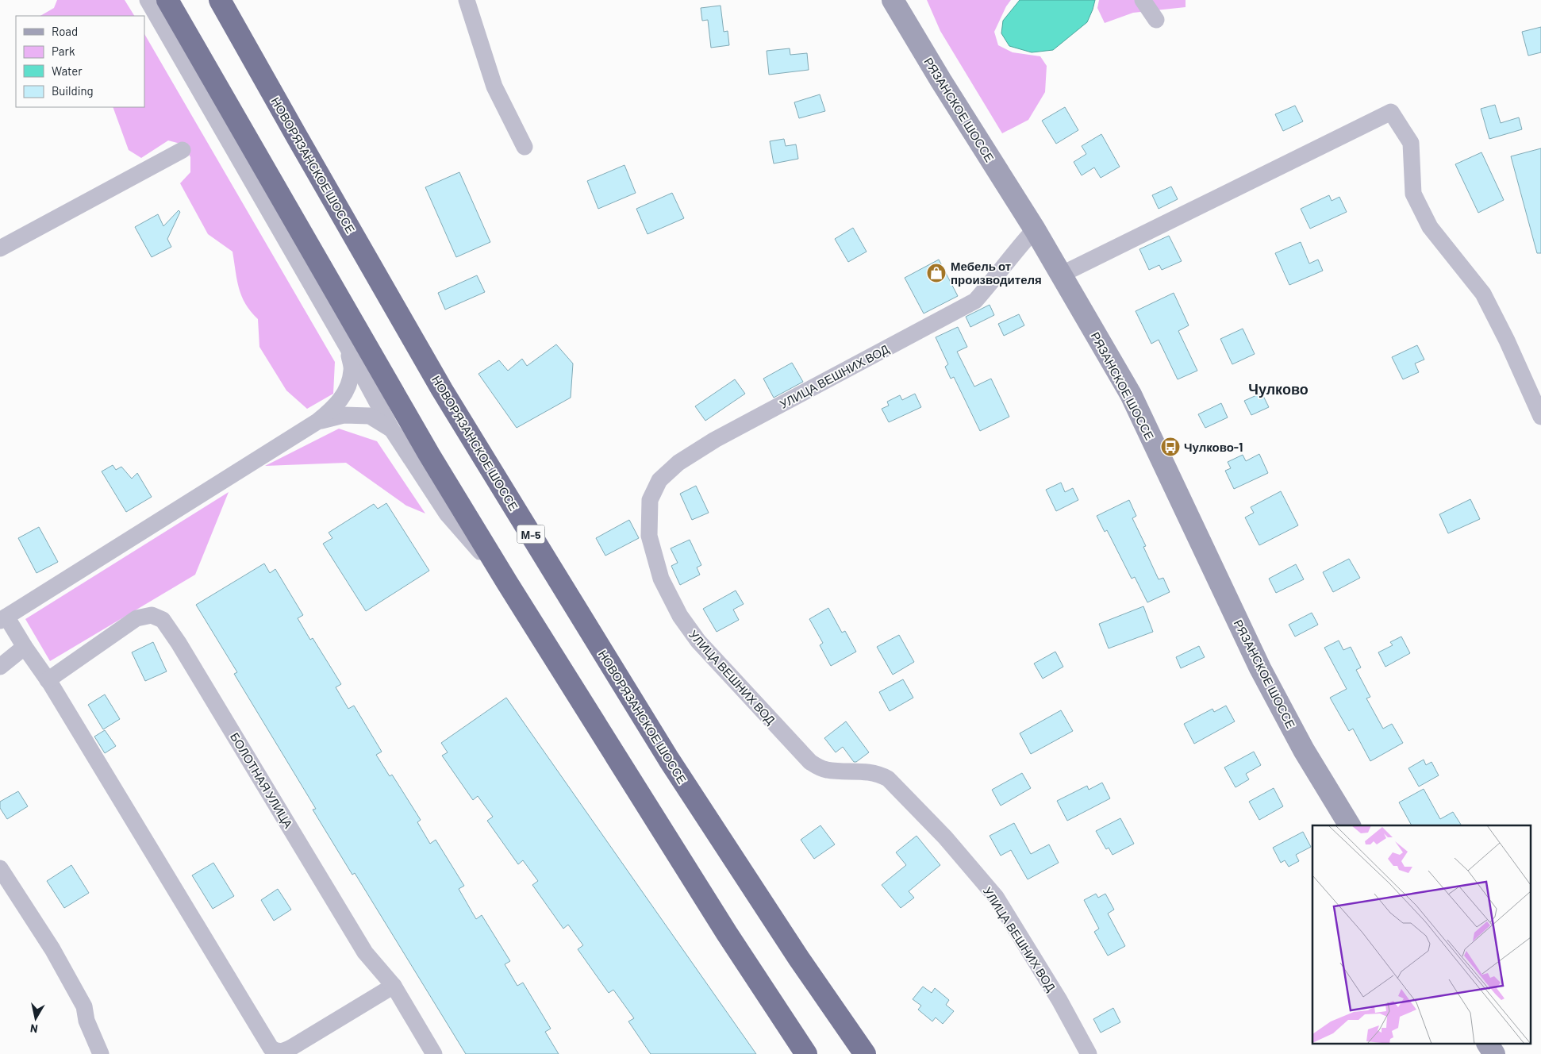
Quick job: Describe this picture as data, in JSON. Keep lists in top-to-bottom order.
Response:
{
  "streets": {
    "highway": ["НОВОРЯЗАНСКОЕ ШОССЕ", "М-5"],
    "main road": ["РЯЗАНСКОЕ ШОССЕ"],
    "street": ["УЛИЦА ВЕШНИХ ВОД", "БОЛОТНАЯ УЛИЦА"]
  },
  "crossings": [
    ["РЯЗАНСКОЕ ШОССЕ", "УЛИЦА ВЕШНИХ ВОД"]
  ],
  "districts": ["Чулково"],
  "places": {
    "shop": ["Мебель от производителя"],
    "bus stop": ["Чулково-1"]
  },
  "legend": [
    "Road",
    "Park",
    "Water",
    "Building"
  ],
  "north": "bottom"
}
